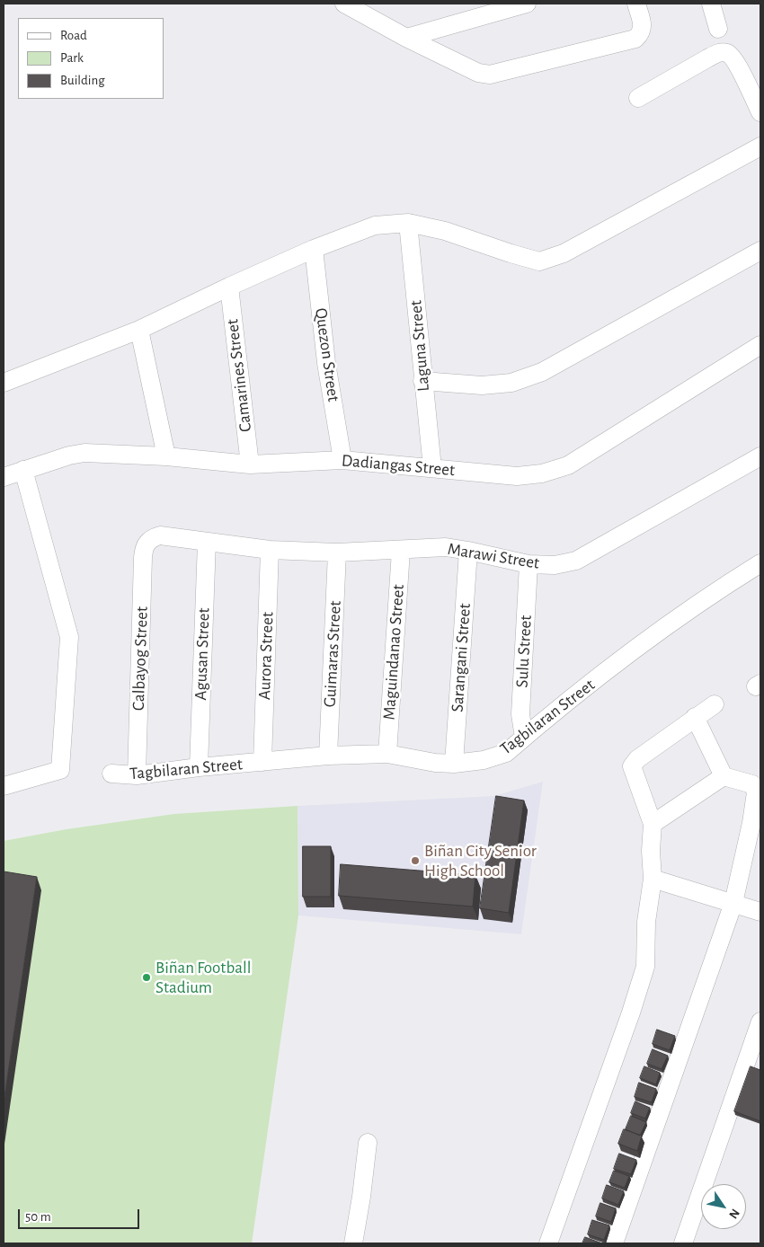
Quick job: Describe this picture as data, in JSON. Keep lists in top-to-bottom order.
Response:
{
  "streets": {
    "street": [
      "Laguna Street",
      "Quezon Street",
      "Camarines Street",
      "Dadiangas Street",
      "Marawi Street",
      "Sulu Street",
      "Maguindanao Street",
      "Agusan Street",
      "Guimaras Street",
      "Aurora Street",
      "Sarangani Street",
      "Calbayog Street",
      "Tagbilaran Street"
    ]
  },
  "crossings": [
    ["Laguna Street", "Dadiangas Street"],
    ["Quezon Street", "Dadiangas Street"],
    ["Camarines Street", "Dadiangas Street"],
    ["Marawi Street", "Sulu Street"],
    ["Marawi Street", "Maguindanao Street"],
    ["Marawi Street", "Agusan Street"],
    ["Marawi Street", "Guimaras Street"],
    ["Marawi Street", "Aurora Street"],
    ["Marawi Street", "Sarangani Street"],
    ["Marawi Street", "Calbayog Street"],
    ["Sulu Street", "Tagbilaran Street"],
    ["Maguindanao Street", "Tagbilaran Street"],
    ["Agusan Street", "Tagbilaran Street"],
    ["Guimaras Street", "Tagbilaran Street"],
    ["Aurora Street", "Tagbilaran Street"],
    ["Sarangani Street", "Tagbilaran Street"],
    ["Calbayog Street", "Tagbilaran Street"]
  ],
  "places": ["Biñan City Senior High School", "Biñan Football Stadium"],
  "legend": ["Road", "Park", "Building"],
  "scale_bar": "50 m",
  "north": "bottom right"
}
